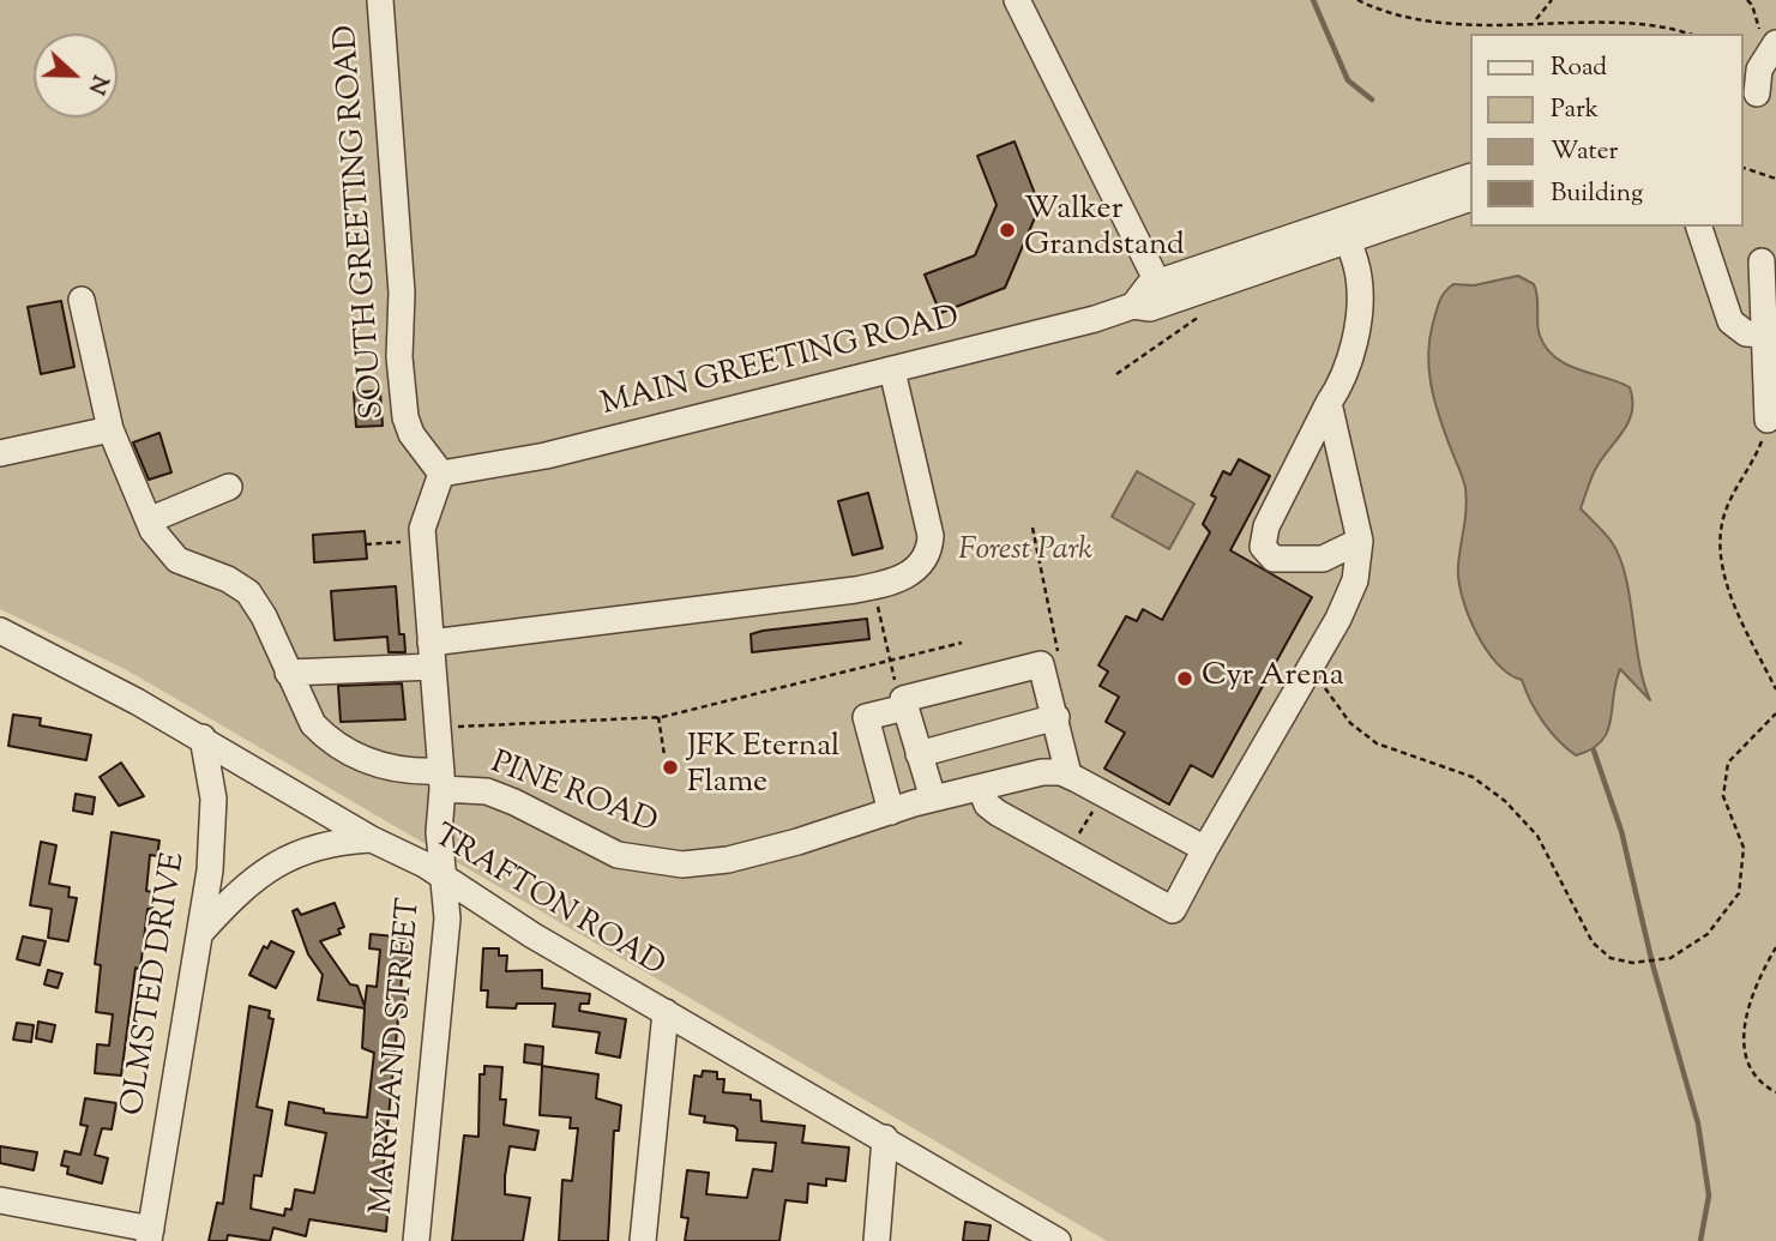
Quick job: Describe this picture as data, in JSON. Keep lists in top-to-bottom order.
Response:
{
  "streets": {
    "street": [
      "SOUTH GREETING ROAD",
      "MAIN GREETING ROAD",
      "PINE ROAD",
      "TRAFTON ROAD",
      "OLMSTED DRIVE",
      "MARYLAND STREET"
    ]
  },
  "crossings": [
    ["SOUTH GREETING ROAD", "MAIN GREETING ROAD"],
    ["TRAFTON ROAD", "OLMSTED DRIVE"],
    ["TRAFTON ROAD", "MARYLAND STREET"]
  ],
  "parks": ["Forest Park"],
  "places": ["Walker Grandstand", "Cyr Arena", "JFK Eternal Flame"],
  "legend": [
    "Road",
    "Park",
    "Water",
    "Building"
  ],
  "north": "right"
}
